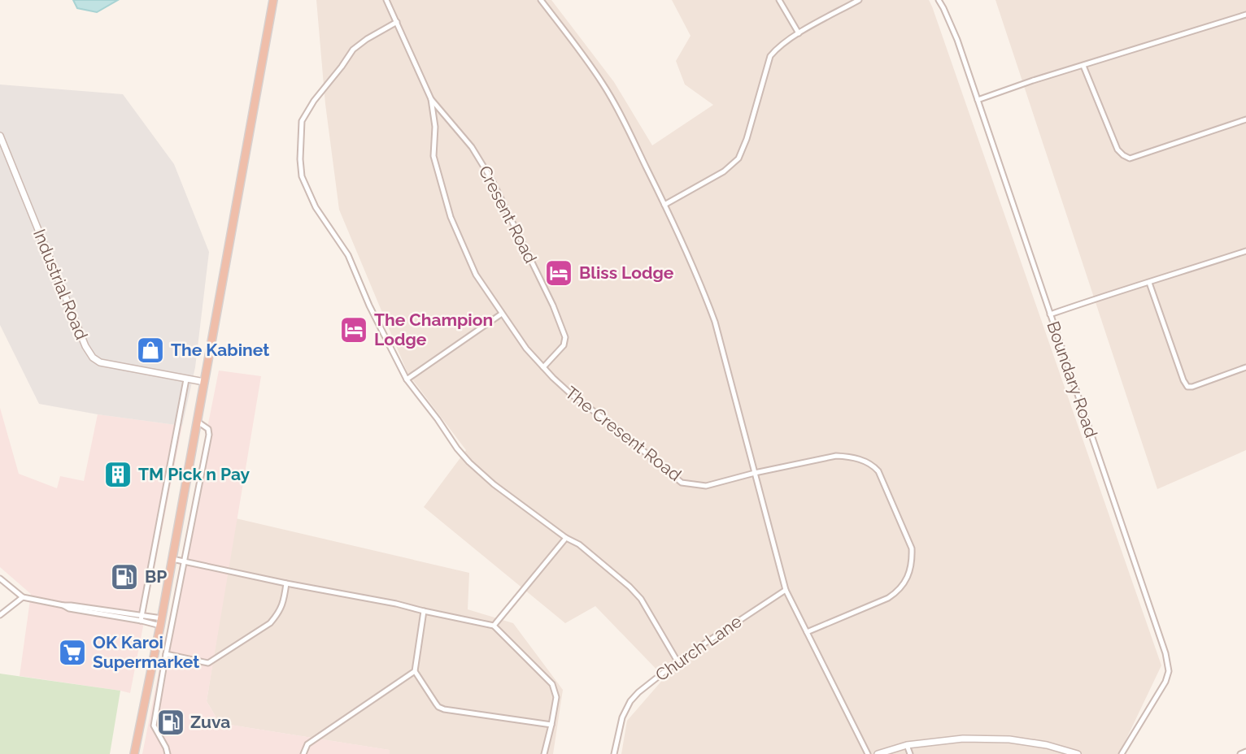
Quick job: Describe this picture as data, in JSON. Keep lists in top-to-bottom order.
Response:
{
  "streets": {
    "street": [
      "Cresent Road",
      "Industrial Road",
      "Boundary Road",
      "The Cresent Road",
      "Church Lane"
    ]
  },
  "crossings": [
    ["Cresent Road", "The Cresent Road"]
  ],
  "places": {
    "hotel": ["Bliss Lodge", "The Champion Lodge"],
    "shop": ["The Kabinet"],
    "building": ["TM Pick n Pay"],
    "fuel station": ["BP", "Zuva"],
    "supermarket": ["OK Karoi Supermarket"]
  }
}
